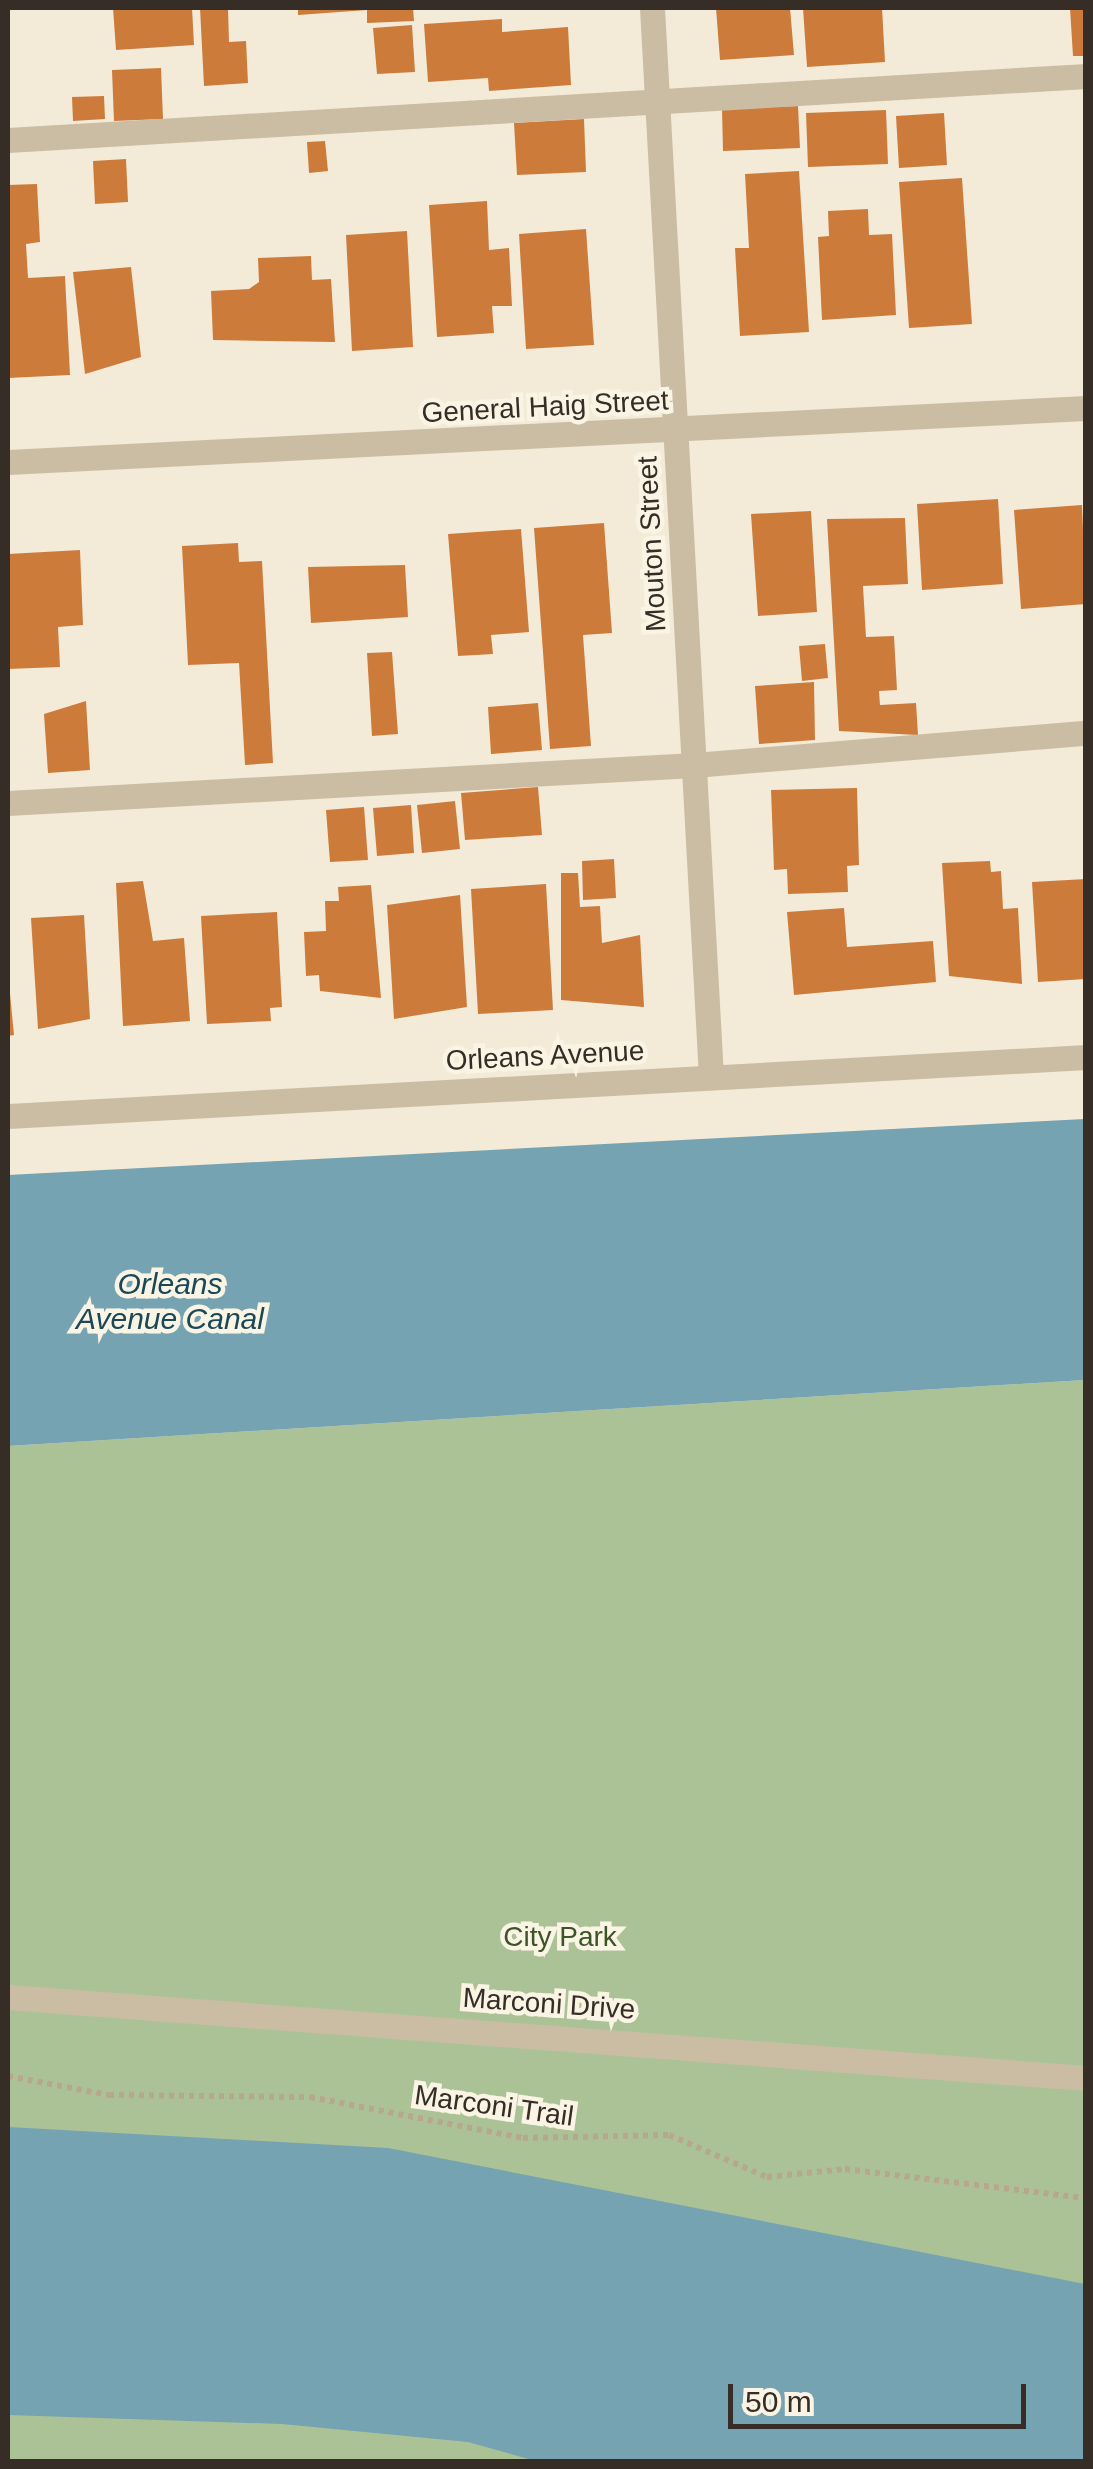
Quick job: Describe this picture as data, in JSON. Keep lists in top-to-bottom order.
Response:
{
  "streets": {
    "street": [
      "General Haig Street",
      "Mouton Street",
      "Orleans Avenue",
      "Marconi Drive"
    ],
    "path": ["Marconi Trail"]
  },
  "crossings": [
    ["General Haig Street", "Mouton Street"],
    ["Mouton Street", "Orleans Avenue"]
  ],
  "water": ["Orleans Avenue Canal"],
  "parks": ["City Park"],
  "scale_bar": "50 m"
}
